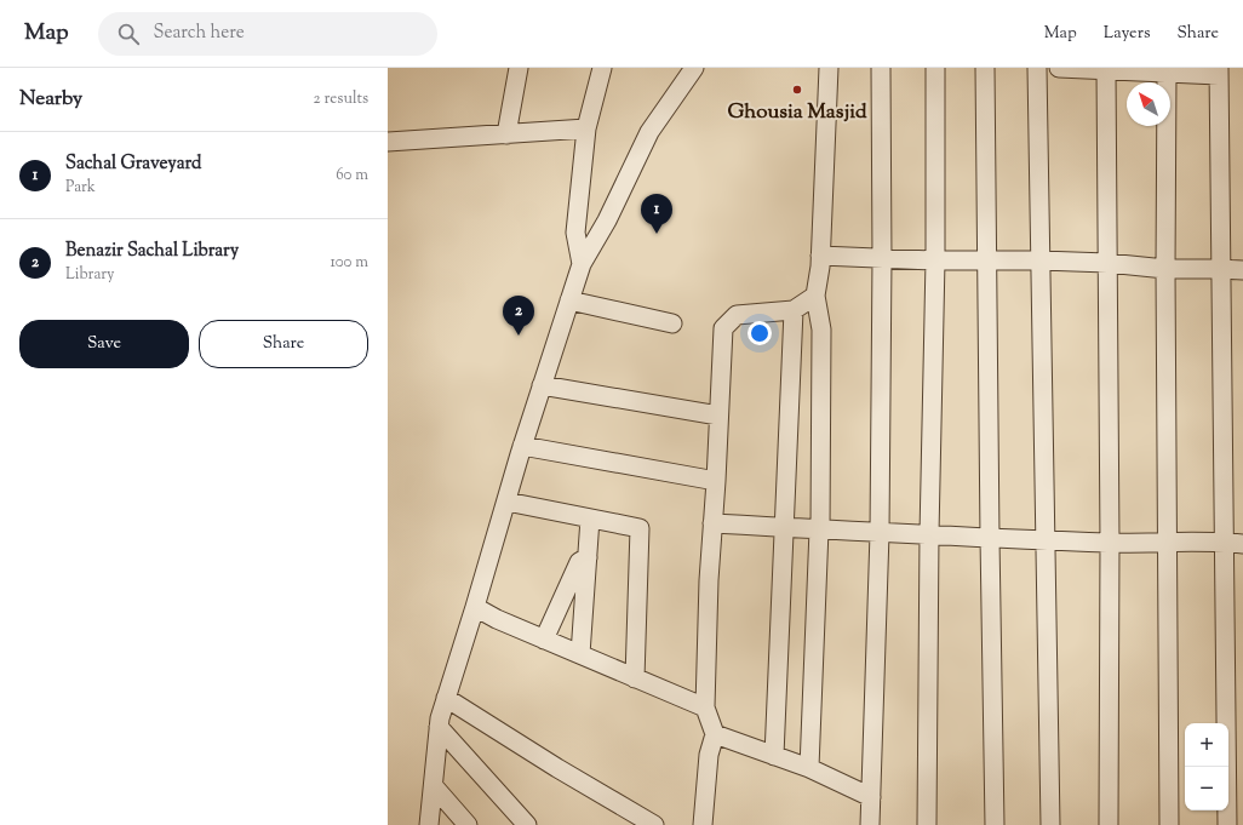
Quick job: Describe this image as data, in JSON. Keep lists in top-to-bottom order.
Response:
{
  "places": ["Ghousia Masjid"],
  "north": "top left",
  "page": {
    "header": "Map",
    "search": "Search here",
    "nav": ["Map", "Layers", "Share"],
    "heading": ["Nearby", "2 results"],
    "list": [
      {
        "mark": "1",
        "name": "Sachal Graveyard",
        "note": "Park",
        "value": "60 m"
      },
      {
        "mark": "2",
        "name": "Benazir Sachal Library",
        "note": "Library",
        "value": "100 m"
      }
    ],
    "pins": ["1", "2"],
    "buttons": ["Save", "Share"],
    "map_buttons": ["+", "−"]
  }
}
